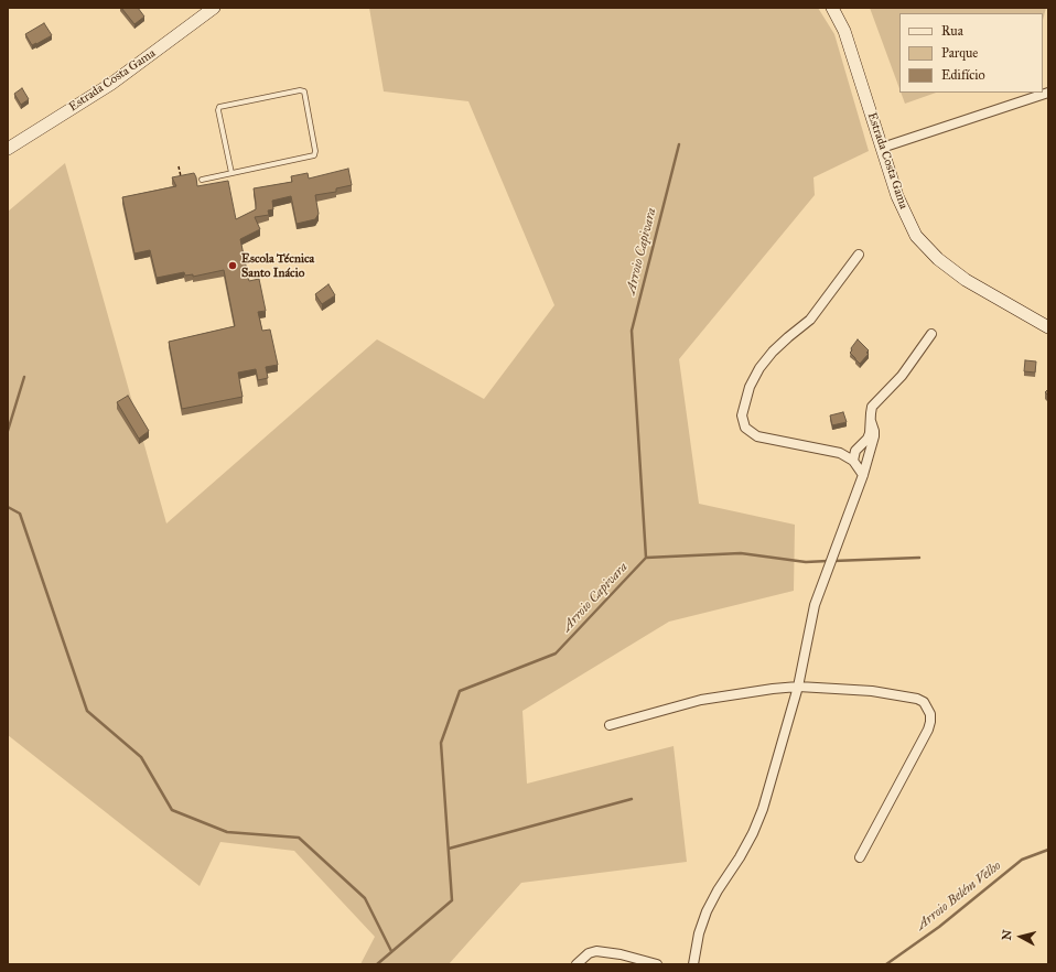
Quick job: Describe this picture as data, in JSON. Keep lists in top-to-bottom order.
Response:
{
  "streets": {
    "main road": ["Estrada Costa Gama"]
  },
  "water": ["Arroio Capivara", "Arroio Belém Velho"],
  "places": ["Escola Técnica Santo Inácio"],
  "legend": ["Rua", "Parque", "Edifício"],
  "north": "left"
}
